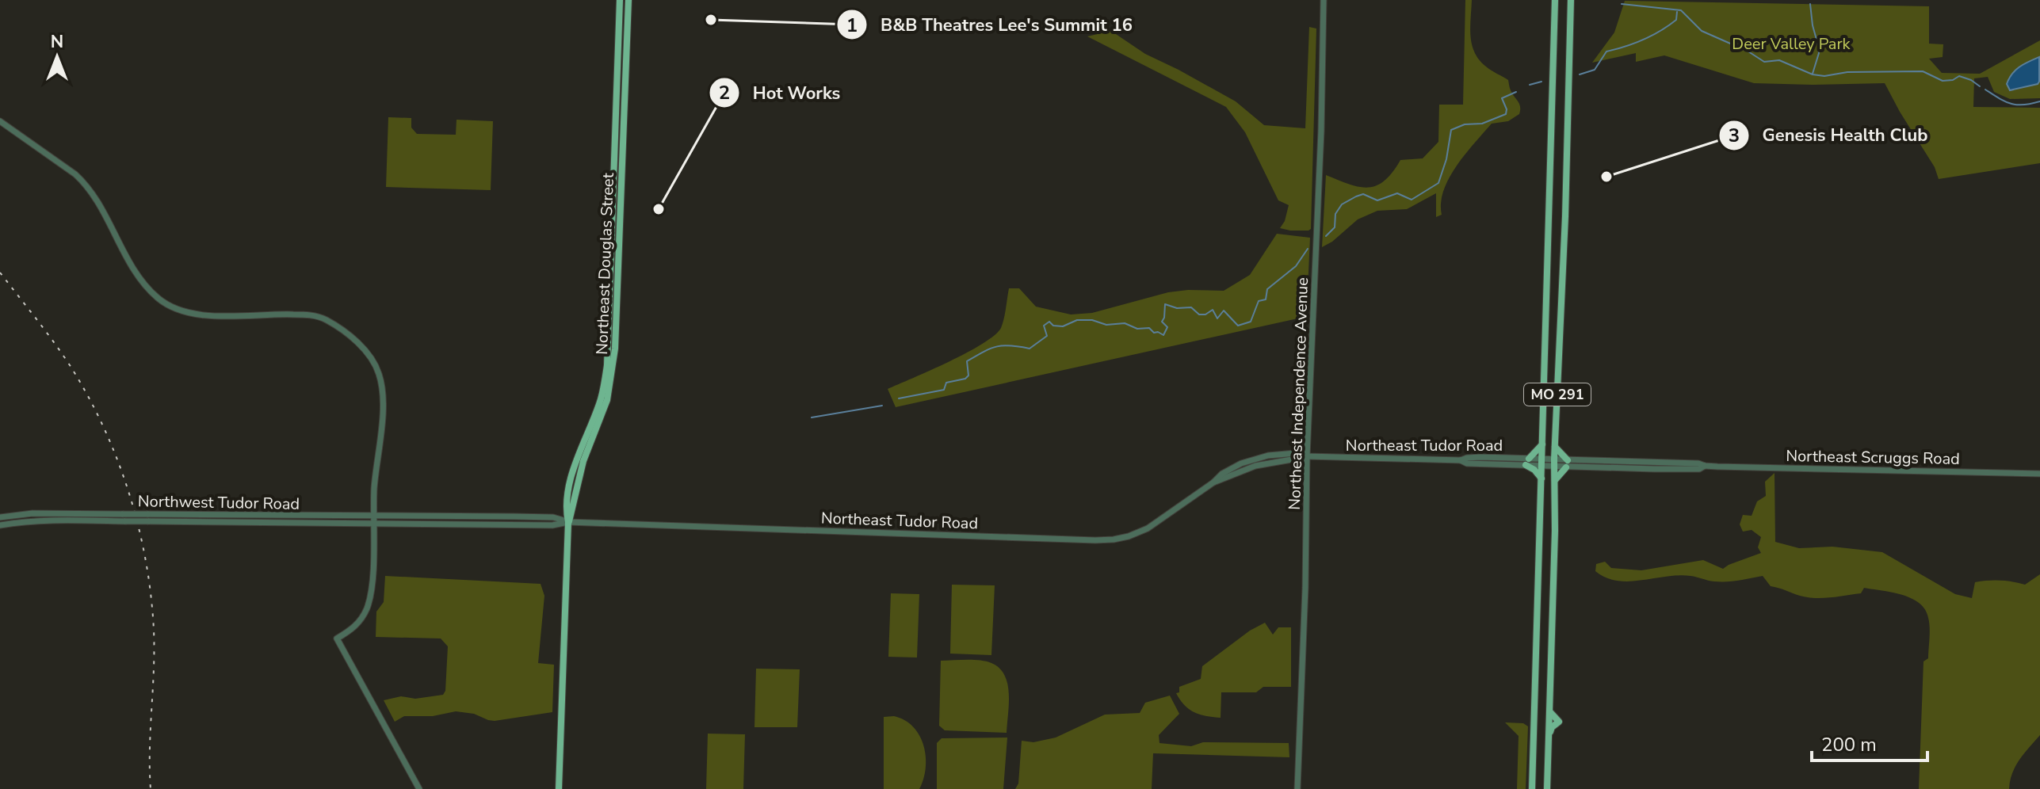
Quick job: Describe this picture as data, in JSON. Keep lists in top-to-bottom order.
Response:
{
  "streets": {
    "main road": ["Northeast Douglas Street", "MO 291"],
    "street": [
      "Northeast Independence Avenue",
      "Northeast Tudor Road",
      "Northeast Scruggs Road",
      "Northwest Tudor Road"
    ]
  },
  "crossings": [
    ["Northeast Douglas Street", "Northeast Tudor Road"],
    ["Northeast Independence Avenue", "Northeast Tudor Road"],
    ["MO 291", "Northeast Tudor Road"],
    ["MO 291", "Northeast Scruggs Road"],
    ["Northeast Tudor Road", "Northeast Scruggs Road"],
    ["Northeast Tudor Road", "Northwest Tudor Road"]
  ],
  "parks": ["Deer Valley Park"],
  "places": ["B&B Theatres Lee's Summit 16", "Genesis Health Club", "Hot Works"],
  "scale_bar": "200 m",
  "north": "top"
}
